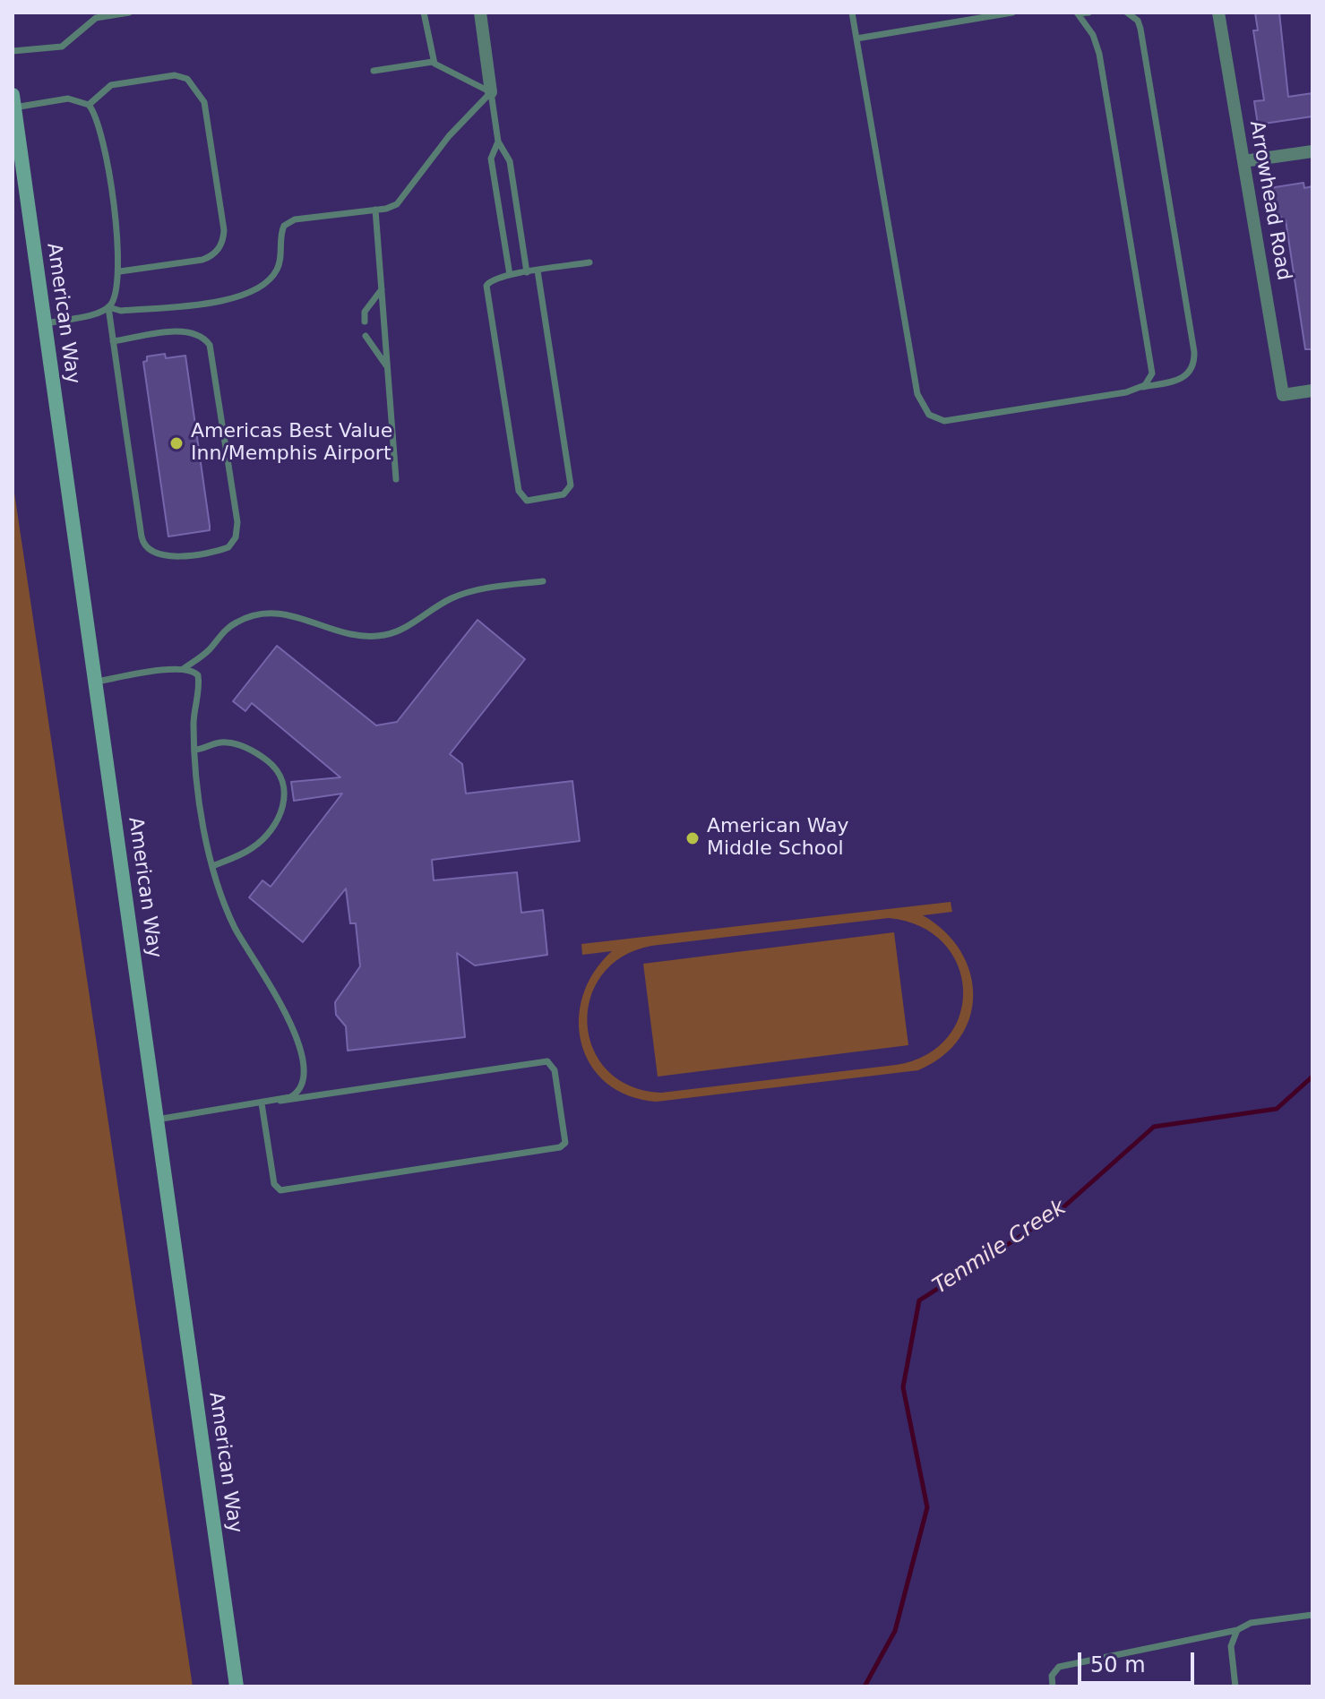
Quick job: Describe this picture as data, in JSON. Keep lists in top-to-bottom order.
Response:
{
  "streets": {
    "main road": ["American Way"],
    "street": ["Arrowhead Road"]
  },
  "water": ["Tenmile Creek"],
  "places": ["Americas Best Value Inn/Memphis Airport", "American Way Middle School"],
  "scale_bar": "50 m"
}
